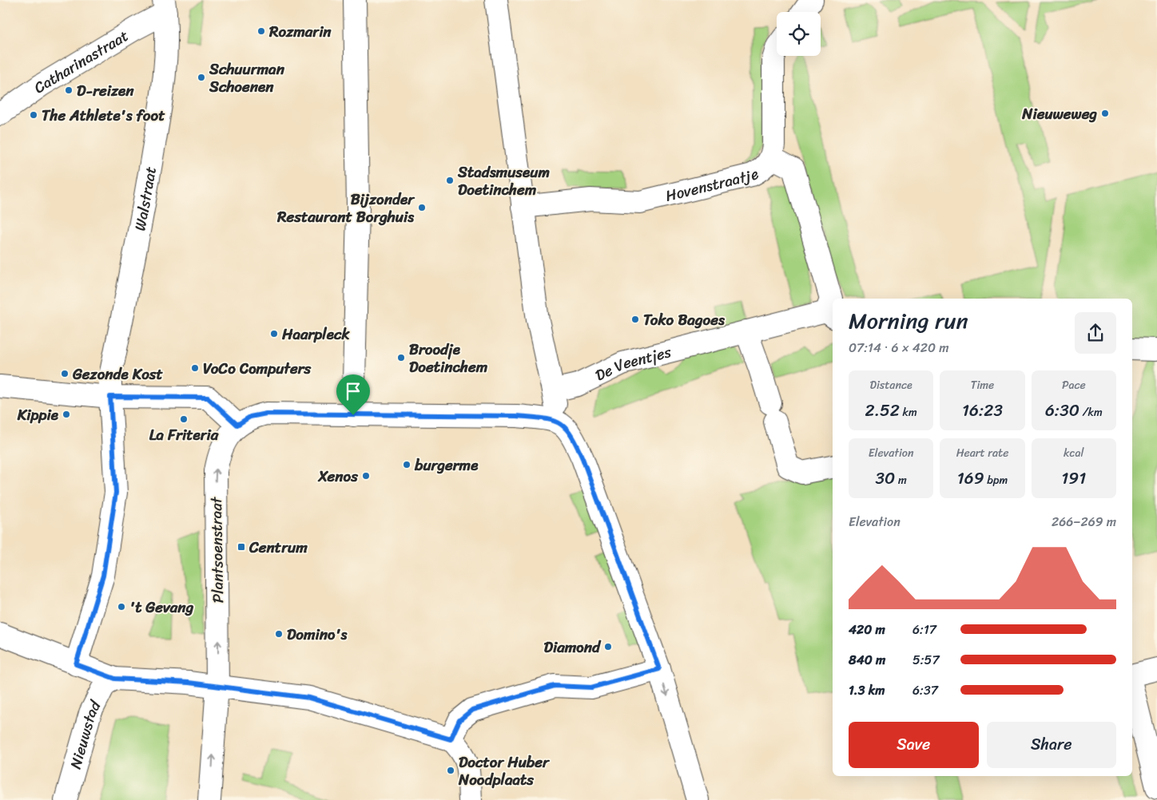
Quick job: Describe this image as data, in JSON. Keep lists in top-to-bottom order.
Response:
{
  "streets": {
    "street": [
      "Catharinastraat",
      "Hovenstraatje",
      "Walstraat",
      "De Veentjes",
      "Plantsoenstraat",
      "Nieuwstad"
    ]
  },
  "crossings": [
    ["Catharinastraat", "Walstraat"],
    ["Hovenstraatje", "De Veentjes"]
  ],
  "places": {
    "other": [
      "Rozmarin",
      "Schuurman Schoenen",
      "D-reizen",
      "Nieuweweg",
      "The Athlete's foot",
      "Stadsmuseum Doetinchem",
      "Bijzonder Restaurant Borghuis",
      "Toko Bagoes",
      "Haarpleck",
      "Broodje Doetinchem",
      "VoCo Computers",
      "Gezonde Kost",
      "Kippie",
      "La Friteria",
      "burgerme",
      "Xenos",
      "'t Gevang",
      "Domino's",
      "Diamond",
      "Doctor Huber Noodplaats"
    ],
    "transit": ["Centrum"]
  },
  "page": {
    "heading": ["Morning run", "07:14 · 6 × 420 m"],
    "stats": [
      ["Distance", "2.52 km"],
      ["Time", "16:23"],
      ["Pace", "6:30 /km"],
      ["Elevation", "30 m"],
      ["Heart rate", "169 bpm"],
      ["kcal", "191"]
    ],
    "chart": ["Elevation", "266–269 m"],
    "list": [
      {
        "name": "420 m",
        "note": "6:17"
      },
      {
        "name": "840 m",
        "note": "5:57"
      },
      {
        "name": "1.3 km",
        "note": "6:37"
      }
    ],
    "buttons": ["Save", "Share"]
  }
}
